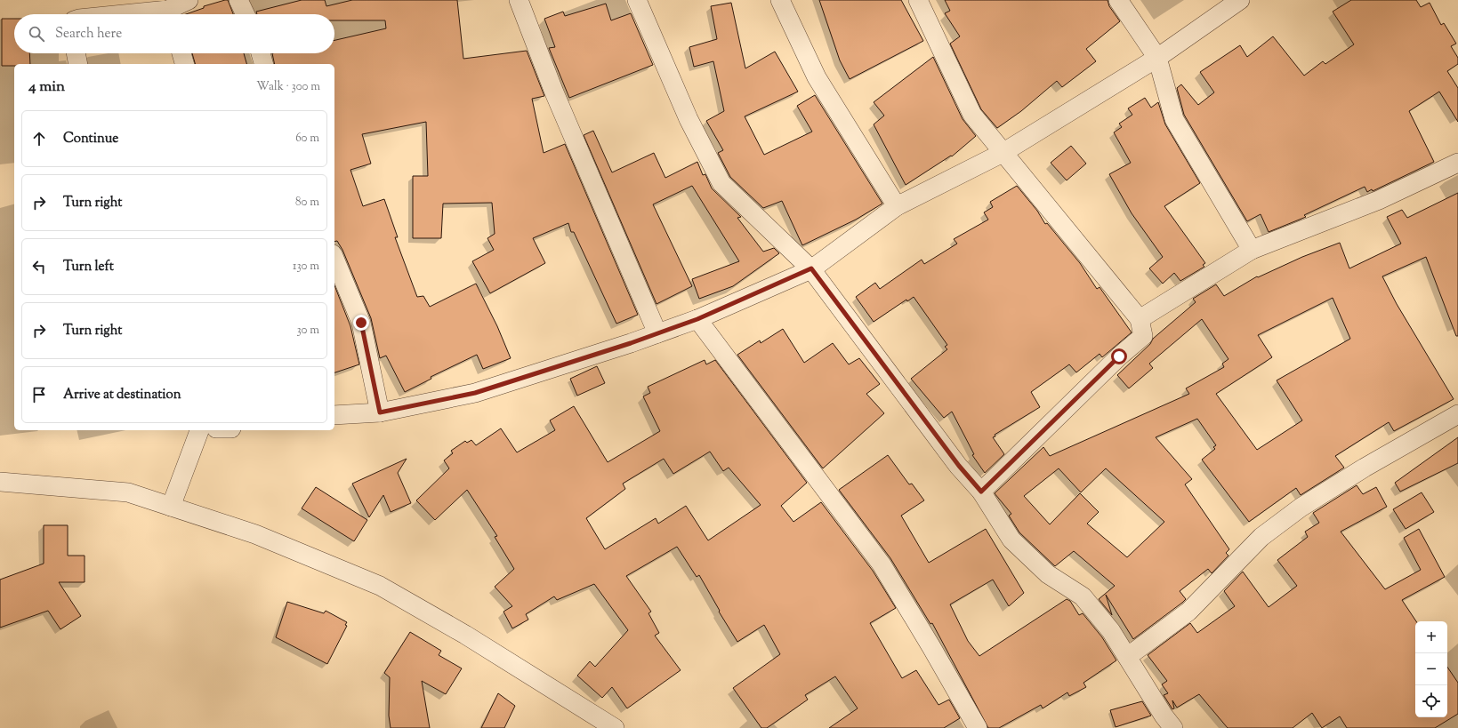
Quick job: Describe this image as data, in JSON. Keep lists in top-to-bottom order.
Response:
{
  "page": {
    "search": "Search here",
    "heading": ["4 min", "Walk · 300 m"],
    "list": [
      ["Continue", "60 m"],
      ["Turn right", "80 m"],
      ["Turn left", "130 m"],
      ["Turn right", "30 m"],
      "Arrive at destination"
    ],
    "map_buttons": ["+", "−"]
  }
}
